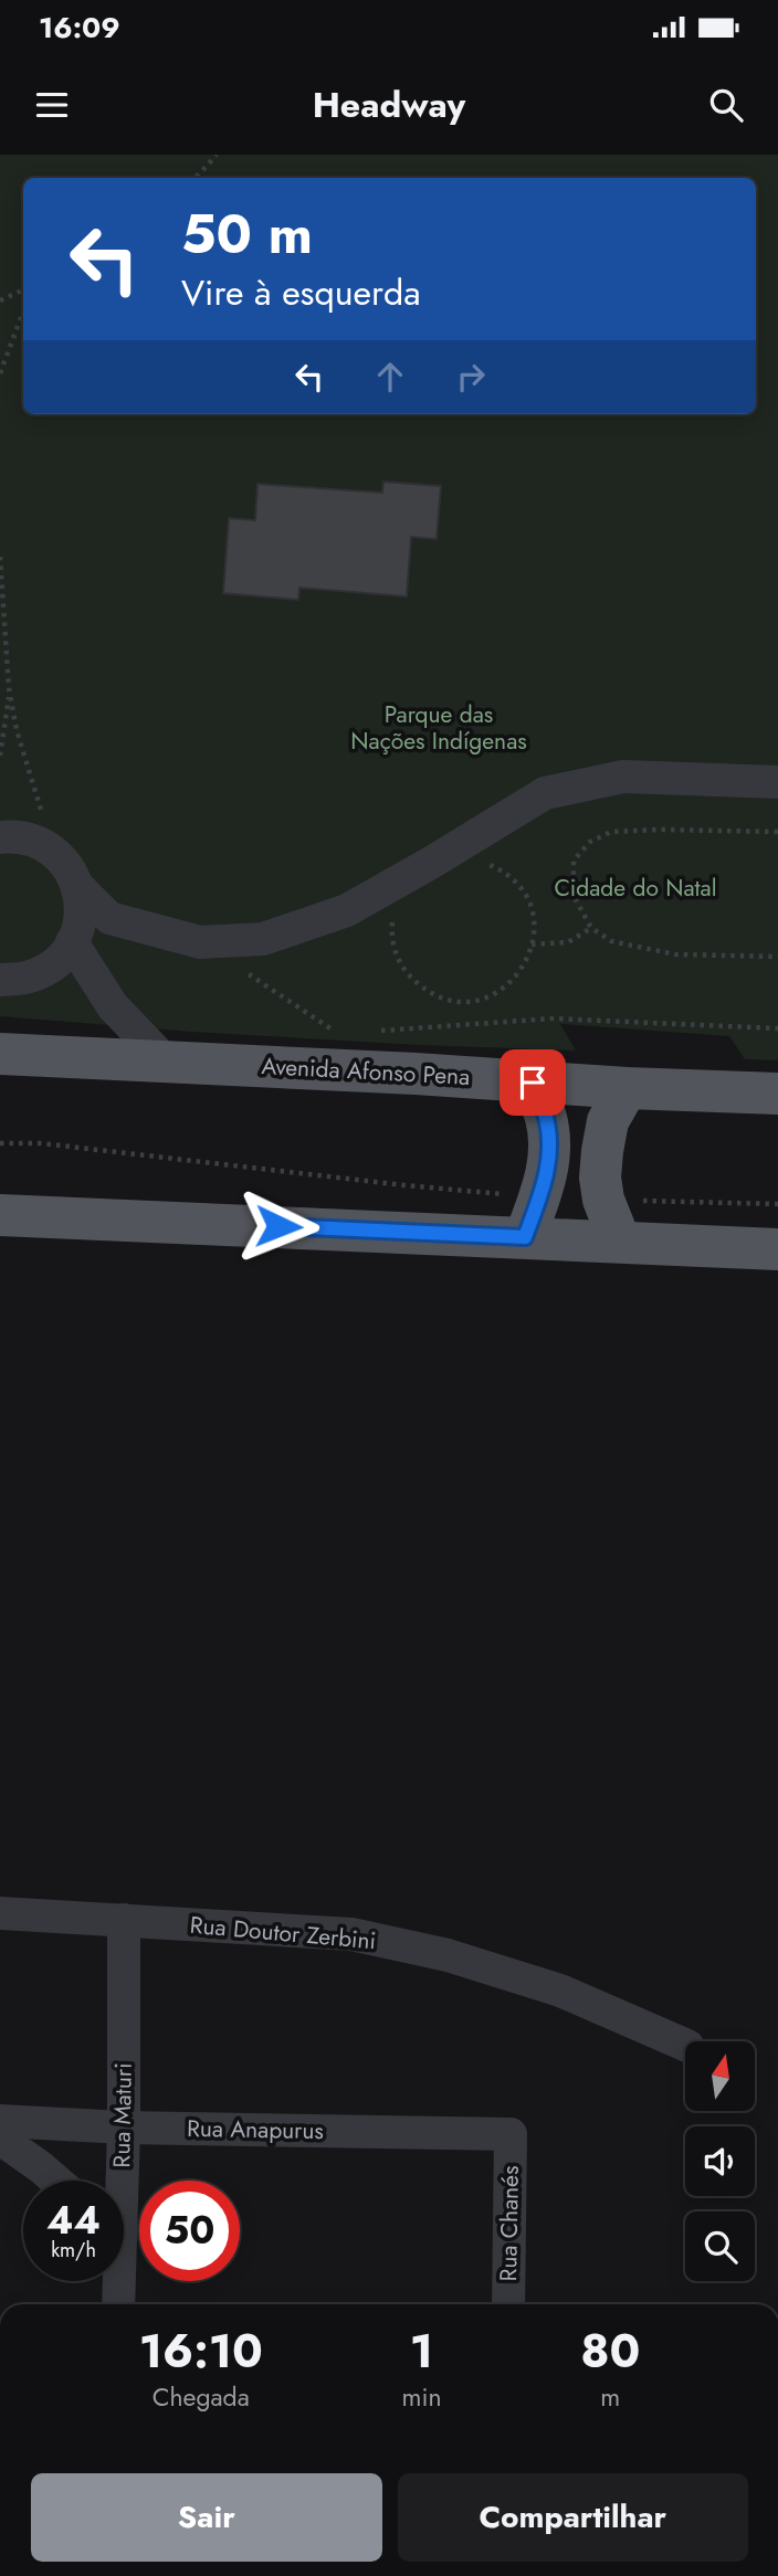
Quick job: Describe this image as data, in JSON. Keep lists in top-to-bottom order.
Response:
{
  "streets": {
    "main road": ["Avenida Afonso Pena"],
    "street": [
      "Rua Doutor Zerbini",
      "Rua Maturi",
      "Rua Anapurus",
      "Rua Chanés"
    ]
  },
  "crossings": [
    ["Rua Doutor Zerbini", "Rua Maturi"],
    ["Rua Maturi", "Rua Anapurus"],
    ["Rua Anapurus", "Rua Chanés"]
  ],
  "parks": ["Parque das Nações Indígenas", "Cidade do Natal"],
  "north": "top",
  "page": {
    "status": "16:09",
    "header": "Headway",
    "turn": ["50 m", "Vire à esquerda"],
    "speed": "44 km/h",
    "limit": "50",
    "eta": [
      "16:10",
      "Chegada",
      "1",
      "min",
      "80",
      "m"
    ],
    "buttons": ["Sair", "Compartilhar"]
  }
}
